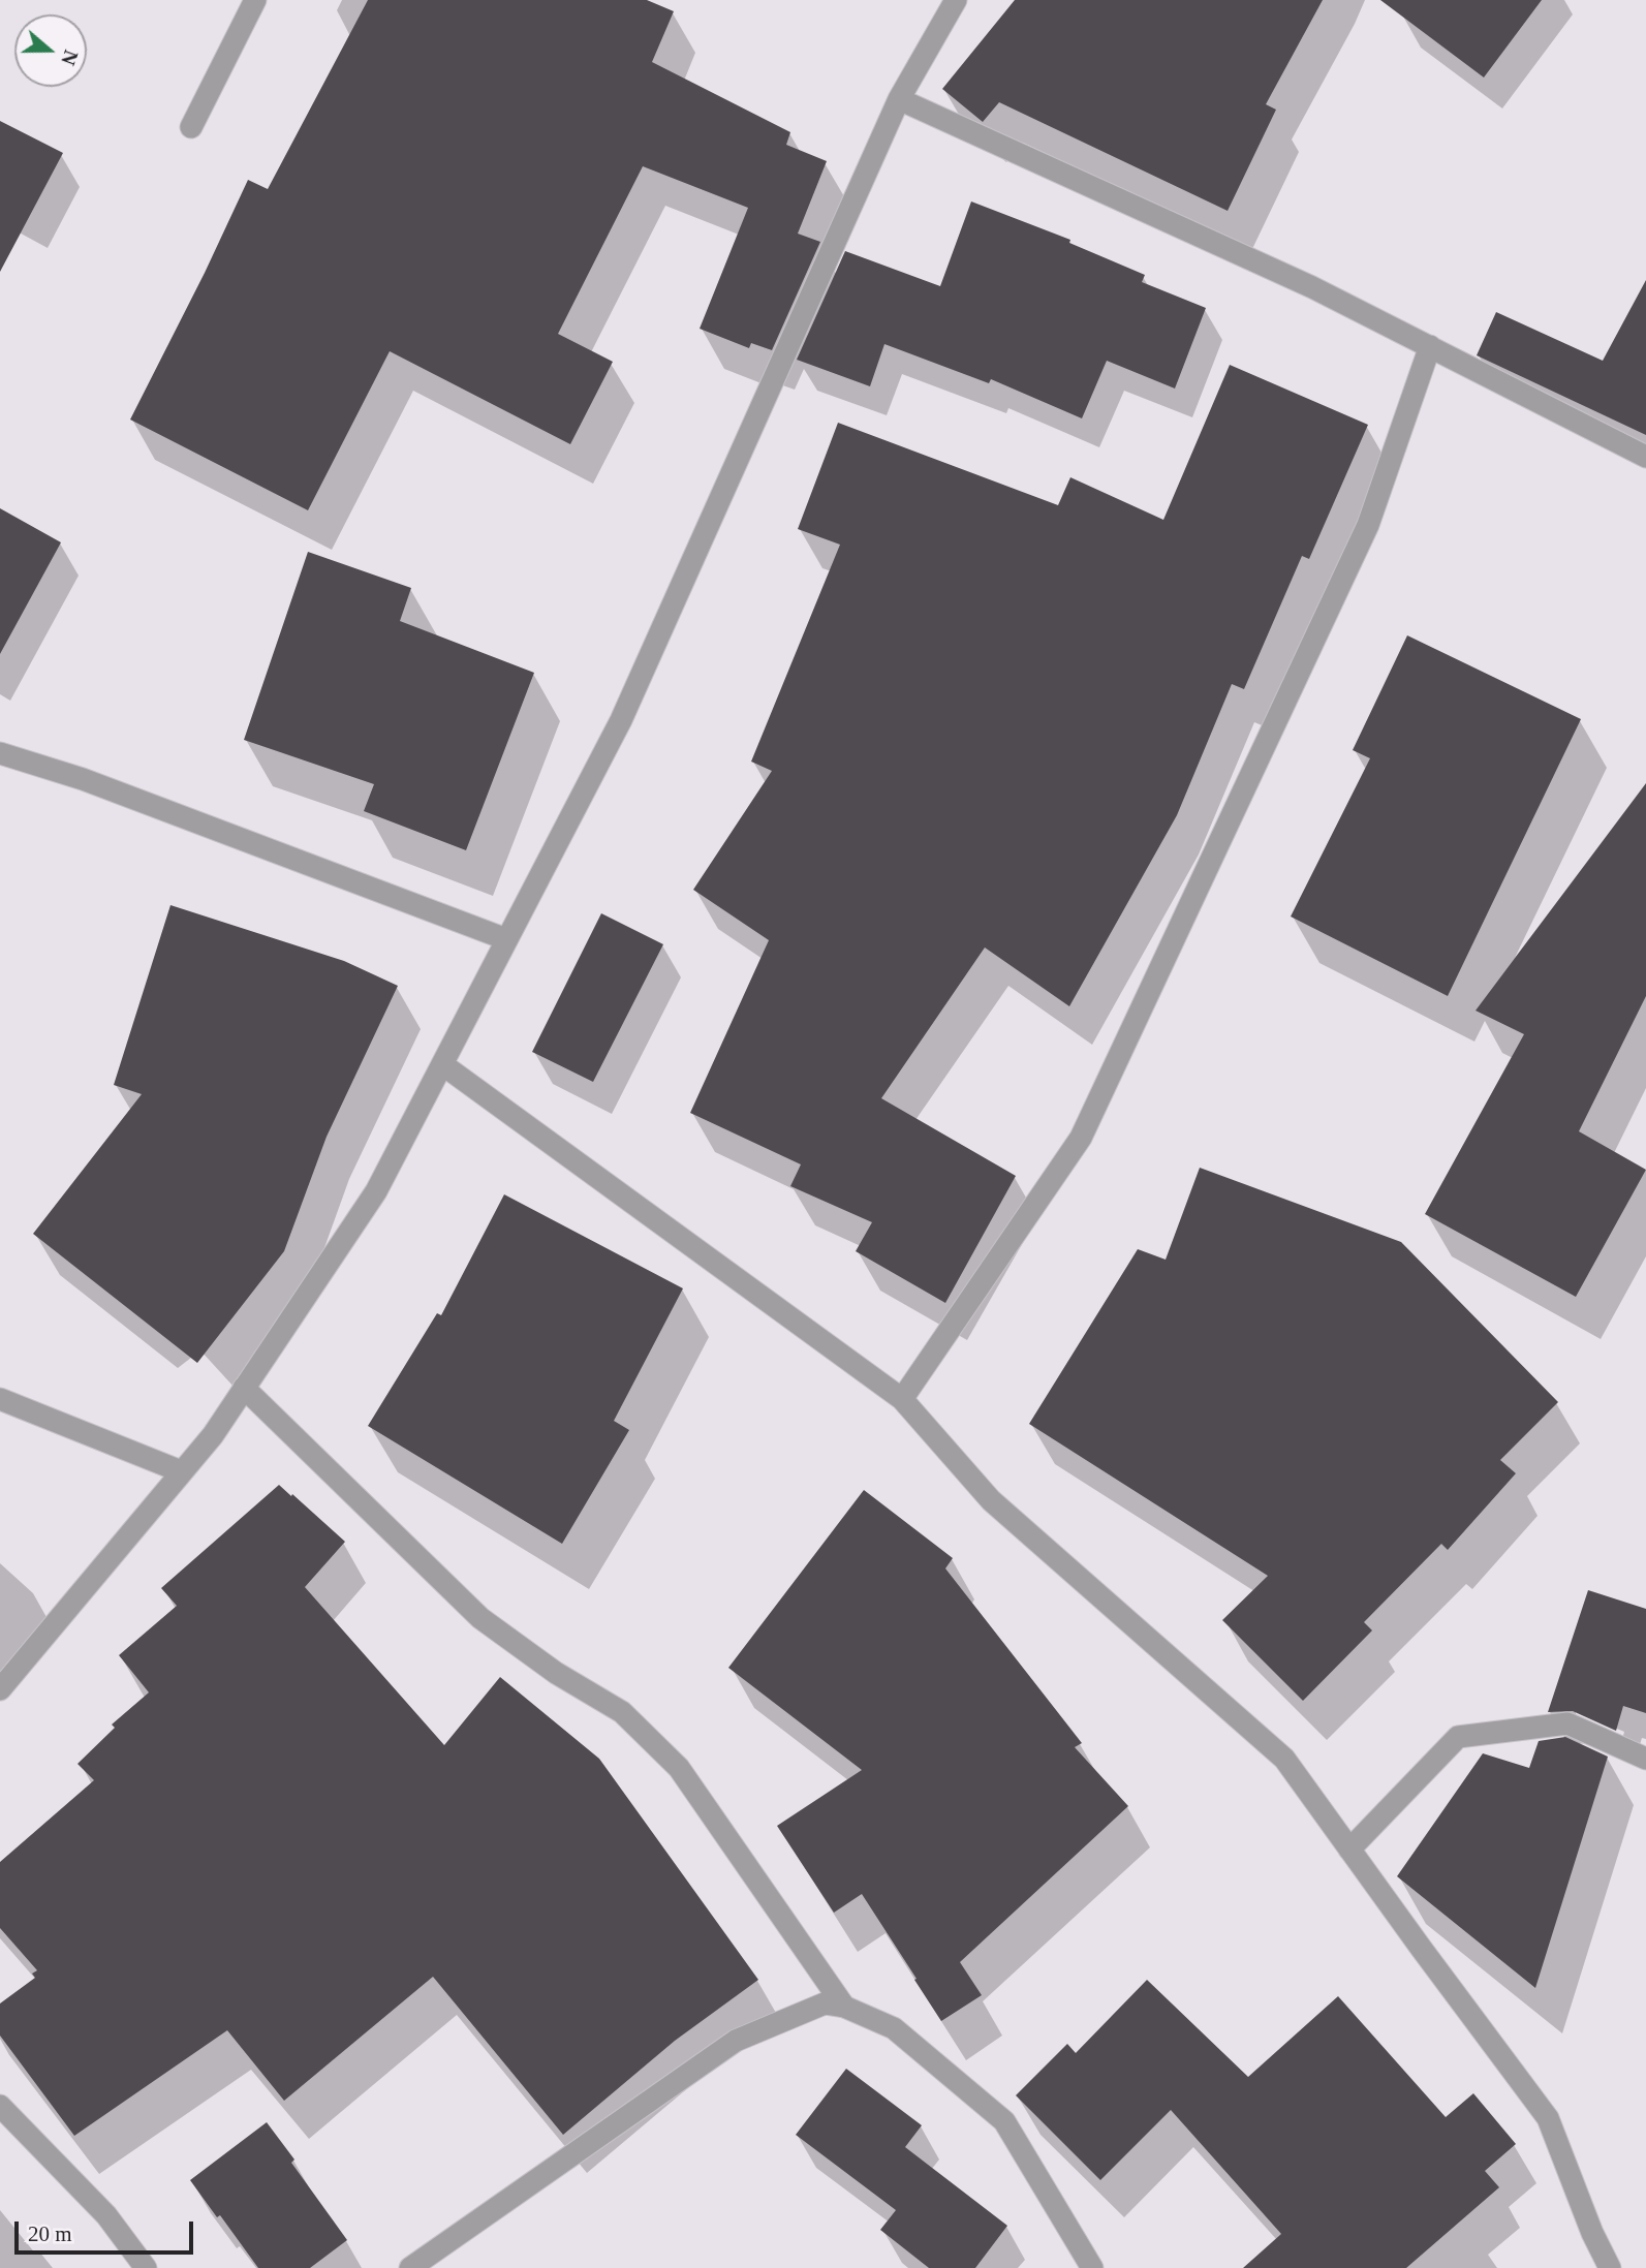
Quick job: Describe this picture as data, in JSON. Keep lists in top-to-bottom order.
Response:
{
  "scale_bar": "20 m",
  "north": "right"
}
